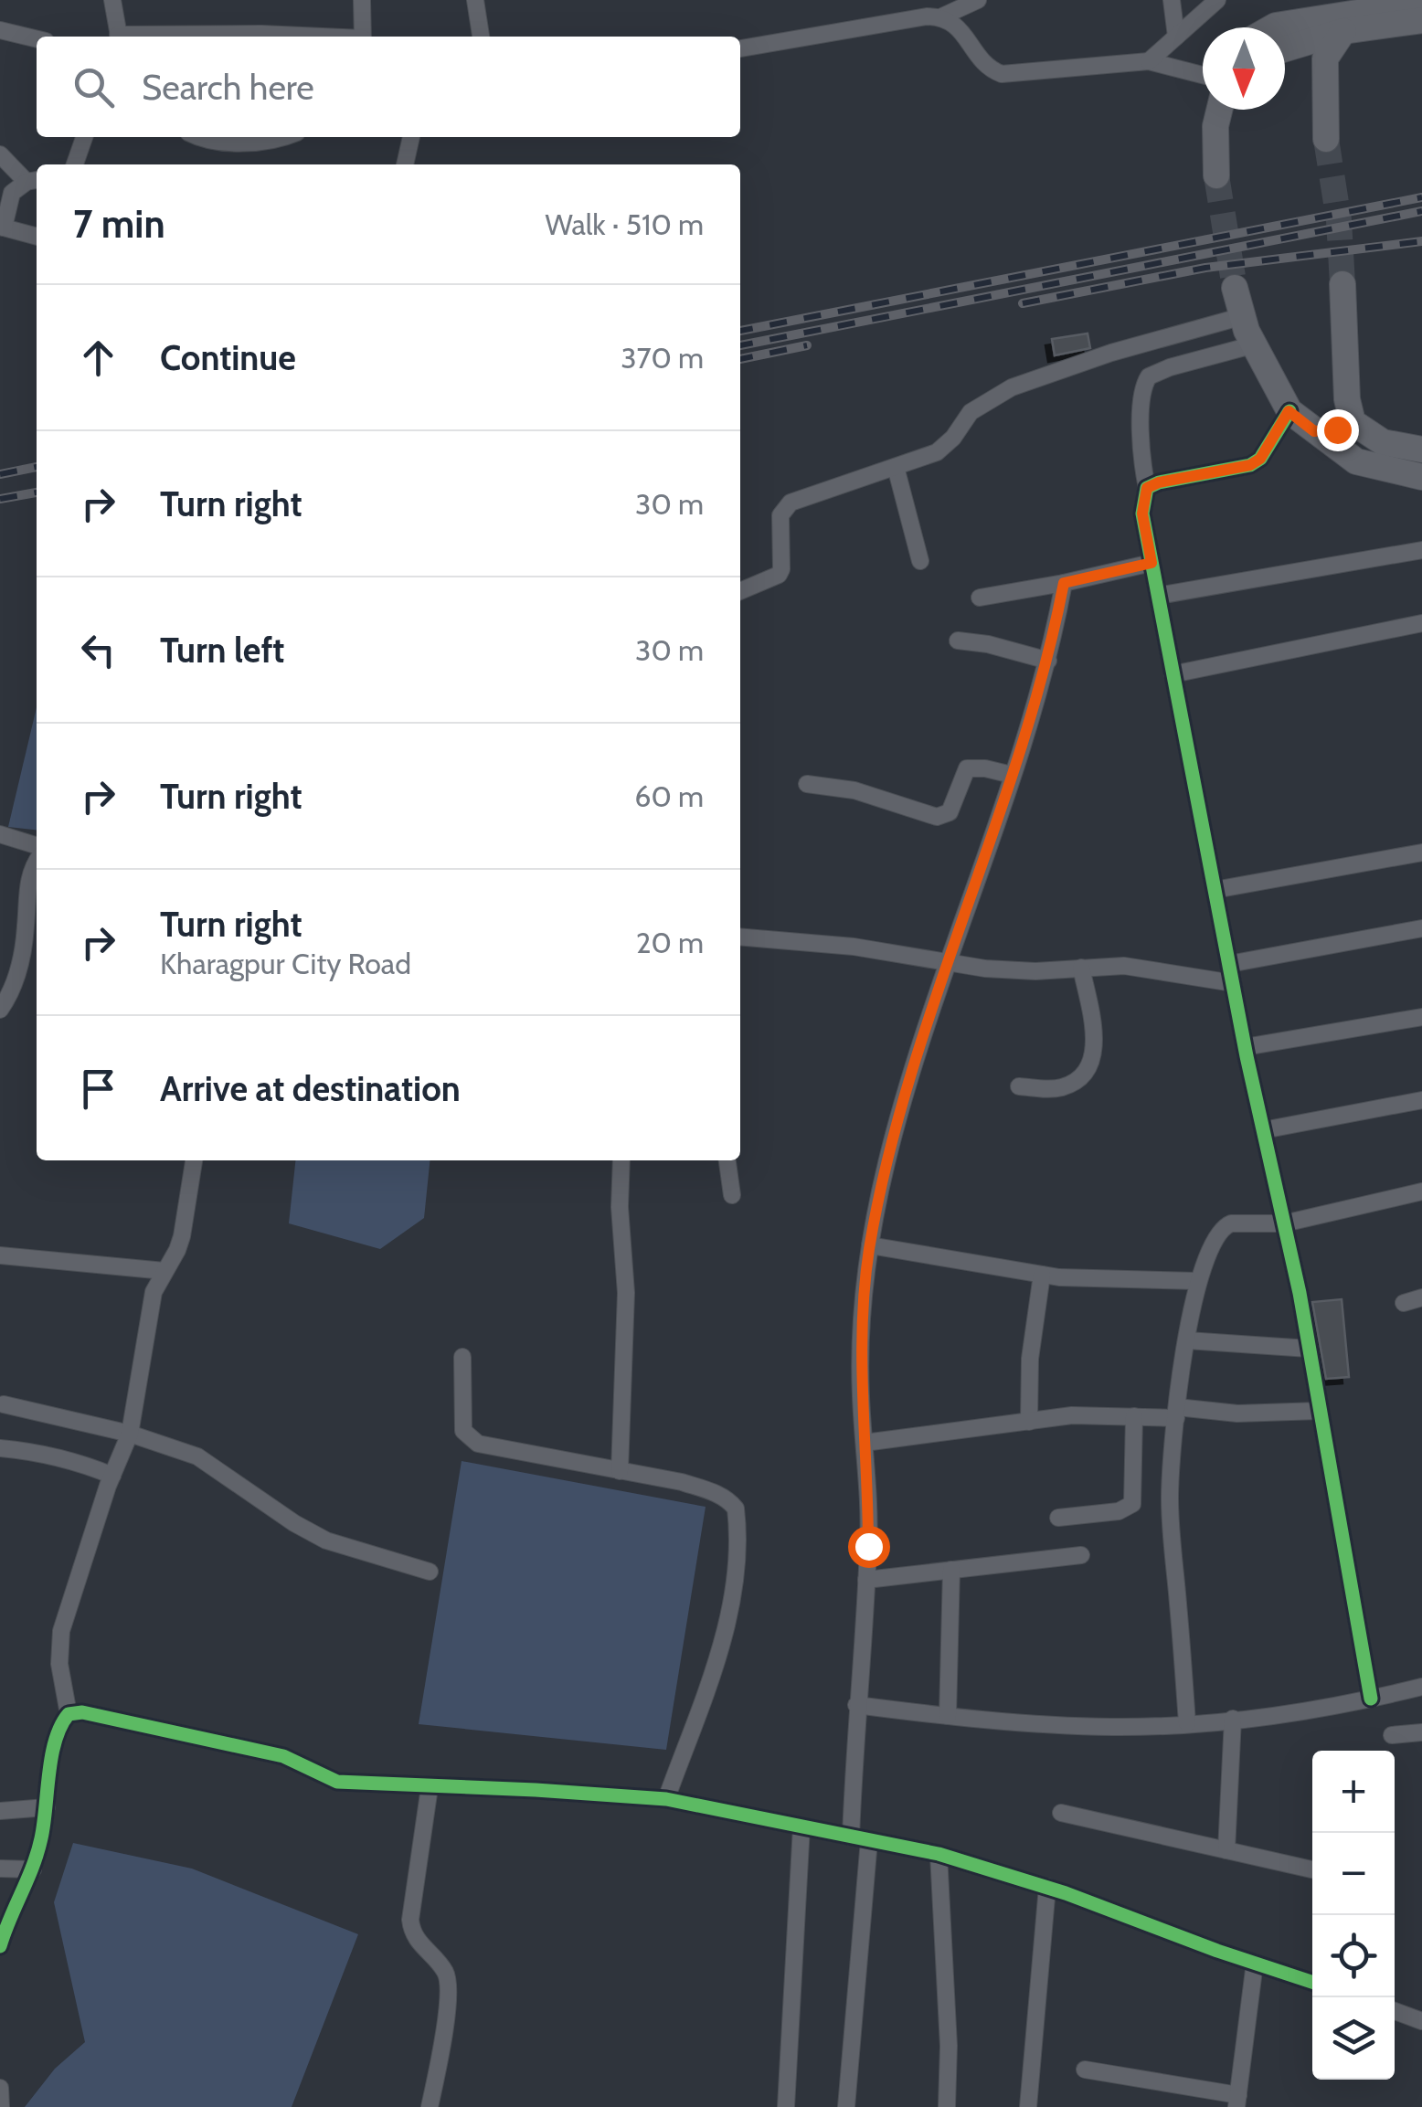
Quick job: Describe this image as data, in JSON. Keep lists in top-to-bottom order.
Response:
{
  "north": "bottom",
  "page": {
    "search": "Search here",
    "heading": ["7 min", "Walk · 510 m"],
    "list": [
      ["Continue", "370 m"],
      ["Turn right", "30 m"],
      ["Turn left", "30 m"],
      ["Turn right", "60 m"],
      ["Turn right", "Kharagpur City Road", "20 m"],
      "Arrive at destination"
    ],
    "map_buttons": ["+", "−"]
  }
}
